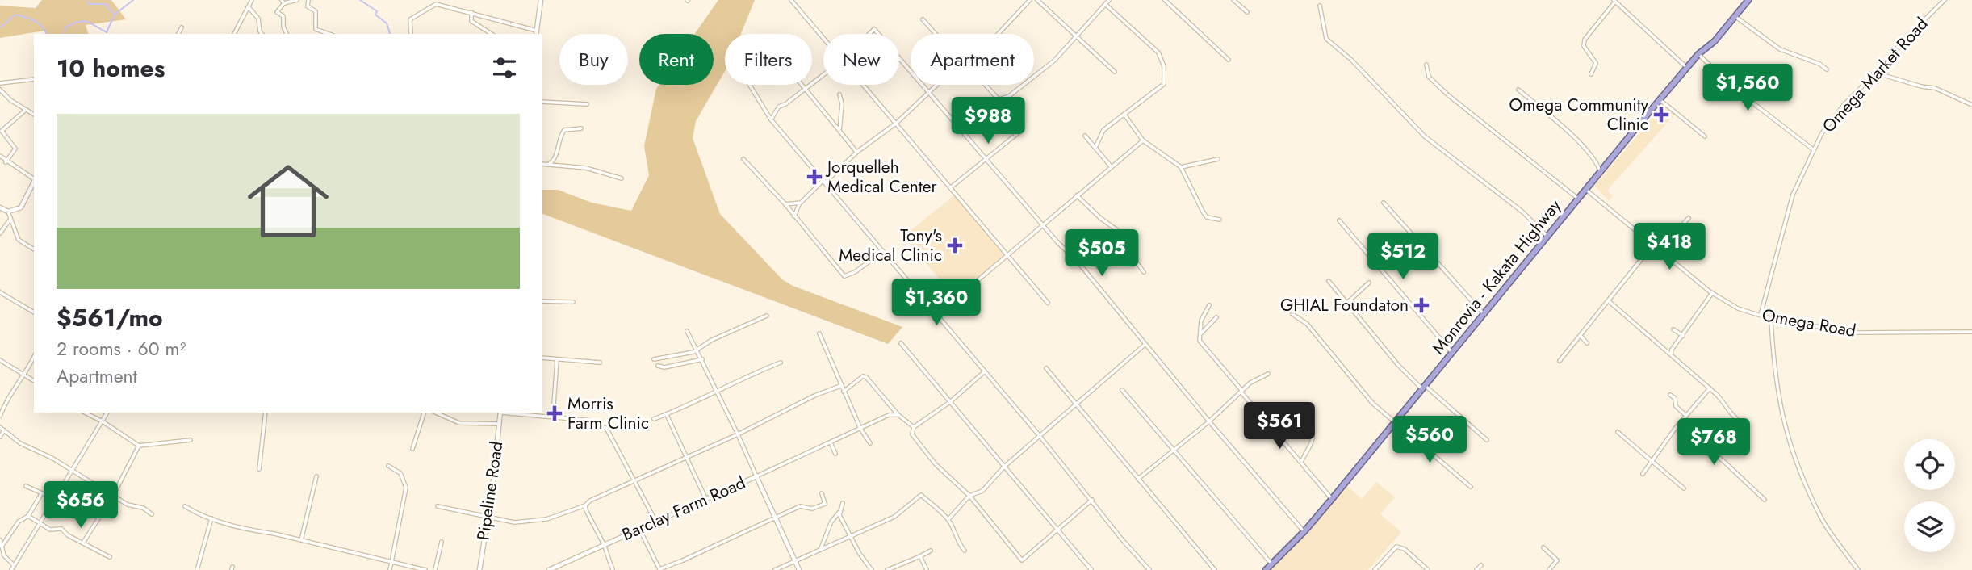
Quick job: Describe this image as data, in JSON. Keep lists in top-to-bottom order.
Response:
{
  "streets": {
    "highway": ["Monrovia - Kakata Highway"],
    "street": [
      "Omega Market Road",
      "Omega Road",
      "Pipeline Road",
      "Barclay Farm Road"
    ]
  },
  "crossings": [
    ["Omega Market Road", "Omega Road"],
    ["Monrovia - Kakata Highway", "Omega Road"]
  ],
  "places": {
    "health": [
      "Omega Community Clinic",
      "Jorquelleh Medical Center",
      "Tony's Medical Clinic",
      "GHIAL Foundaton",
      "Morris Farm Clinic"
    ]
  },
  "page": {
    "chip": [
      "Buy",
      "Rent",
      "Filters",
      "New",
      "Apartment"
    ],
    "heading": "10 homes",
    "price": [
      "$1,560",
      "$988",
      "$418",
      "$505",
      "$512",
      "$1,360",
      "$561",
      "$560",
      "$768",
      "$656"
    ],
    "list": [
      {
        "name": "$561/mo",
        "note": "2 rooms · 60 m² · Apartment"
      }
    ]
  }
}
